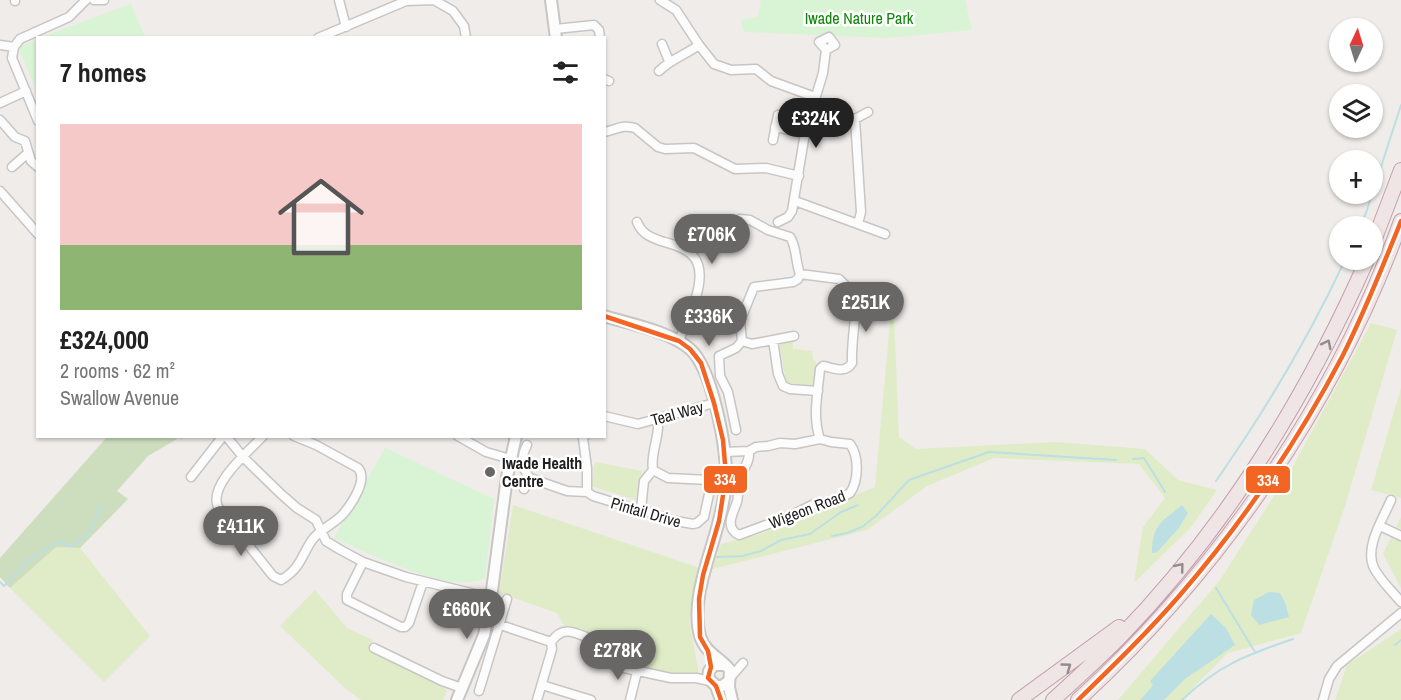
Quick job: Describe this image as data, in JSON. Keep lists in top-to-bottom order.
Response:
{
  "streets": {
    "street": ["Teal Way", "Wigeon Road", "Pintail Drive"]
  },
  "parks": ["Iwade Nature Park"],
  "places": ["Iwade Health Centre"],
  "lines": ["transit line 334"],
  "north": "top",
  "page": {
    "map_buttons": ["+", "−"],
    "heading": "7 homes",
    "price": [
      "£324K",
      "£706K",
      "£251K",
      "£336K",
      "£411K",
      "£660K",
      "£278K"
    ],
    "list": [
      {
        "name": "£324,000",
        "note": "2 rooms · 62 m² · Swallow Avenue"
      }
    ]
  }
}
